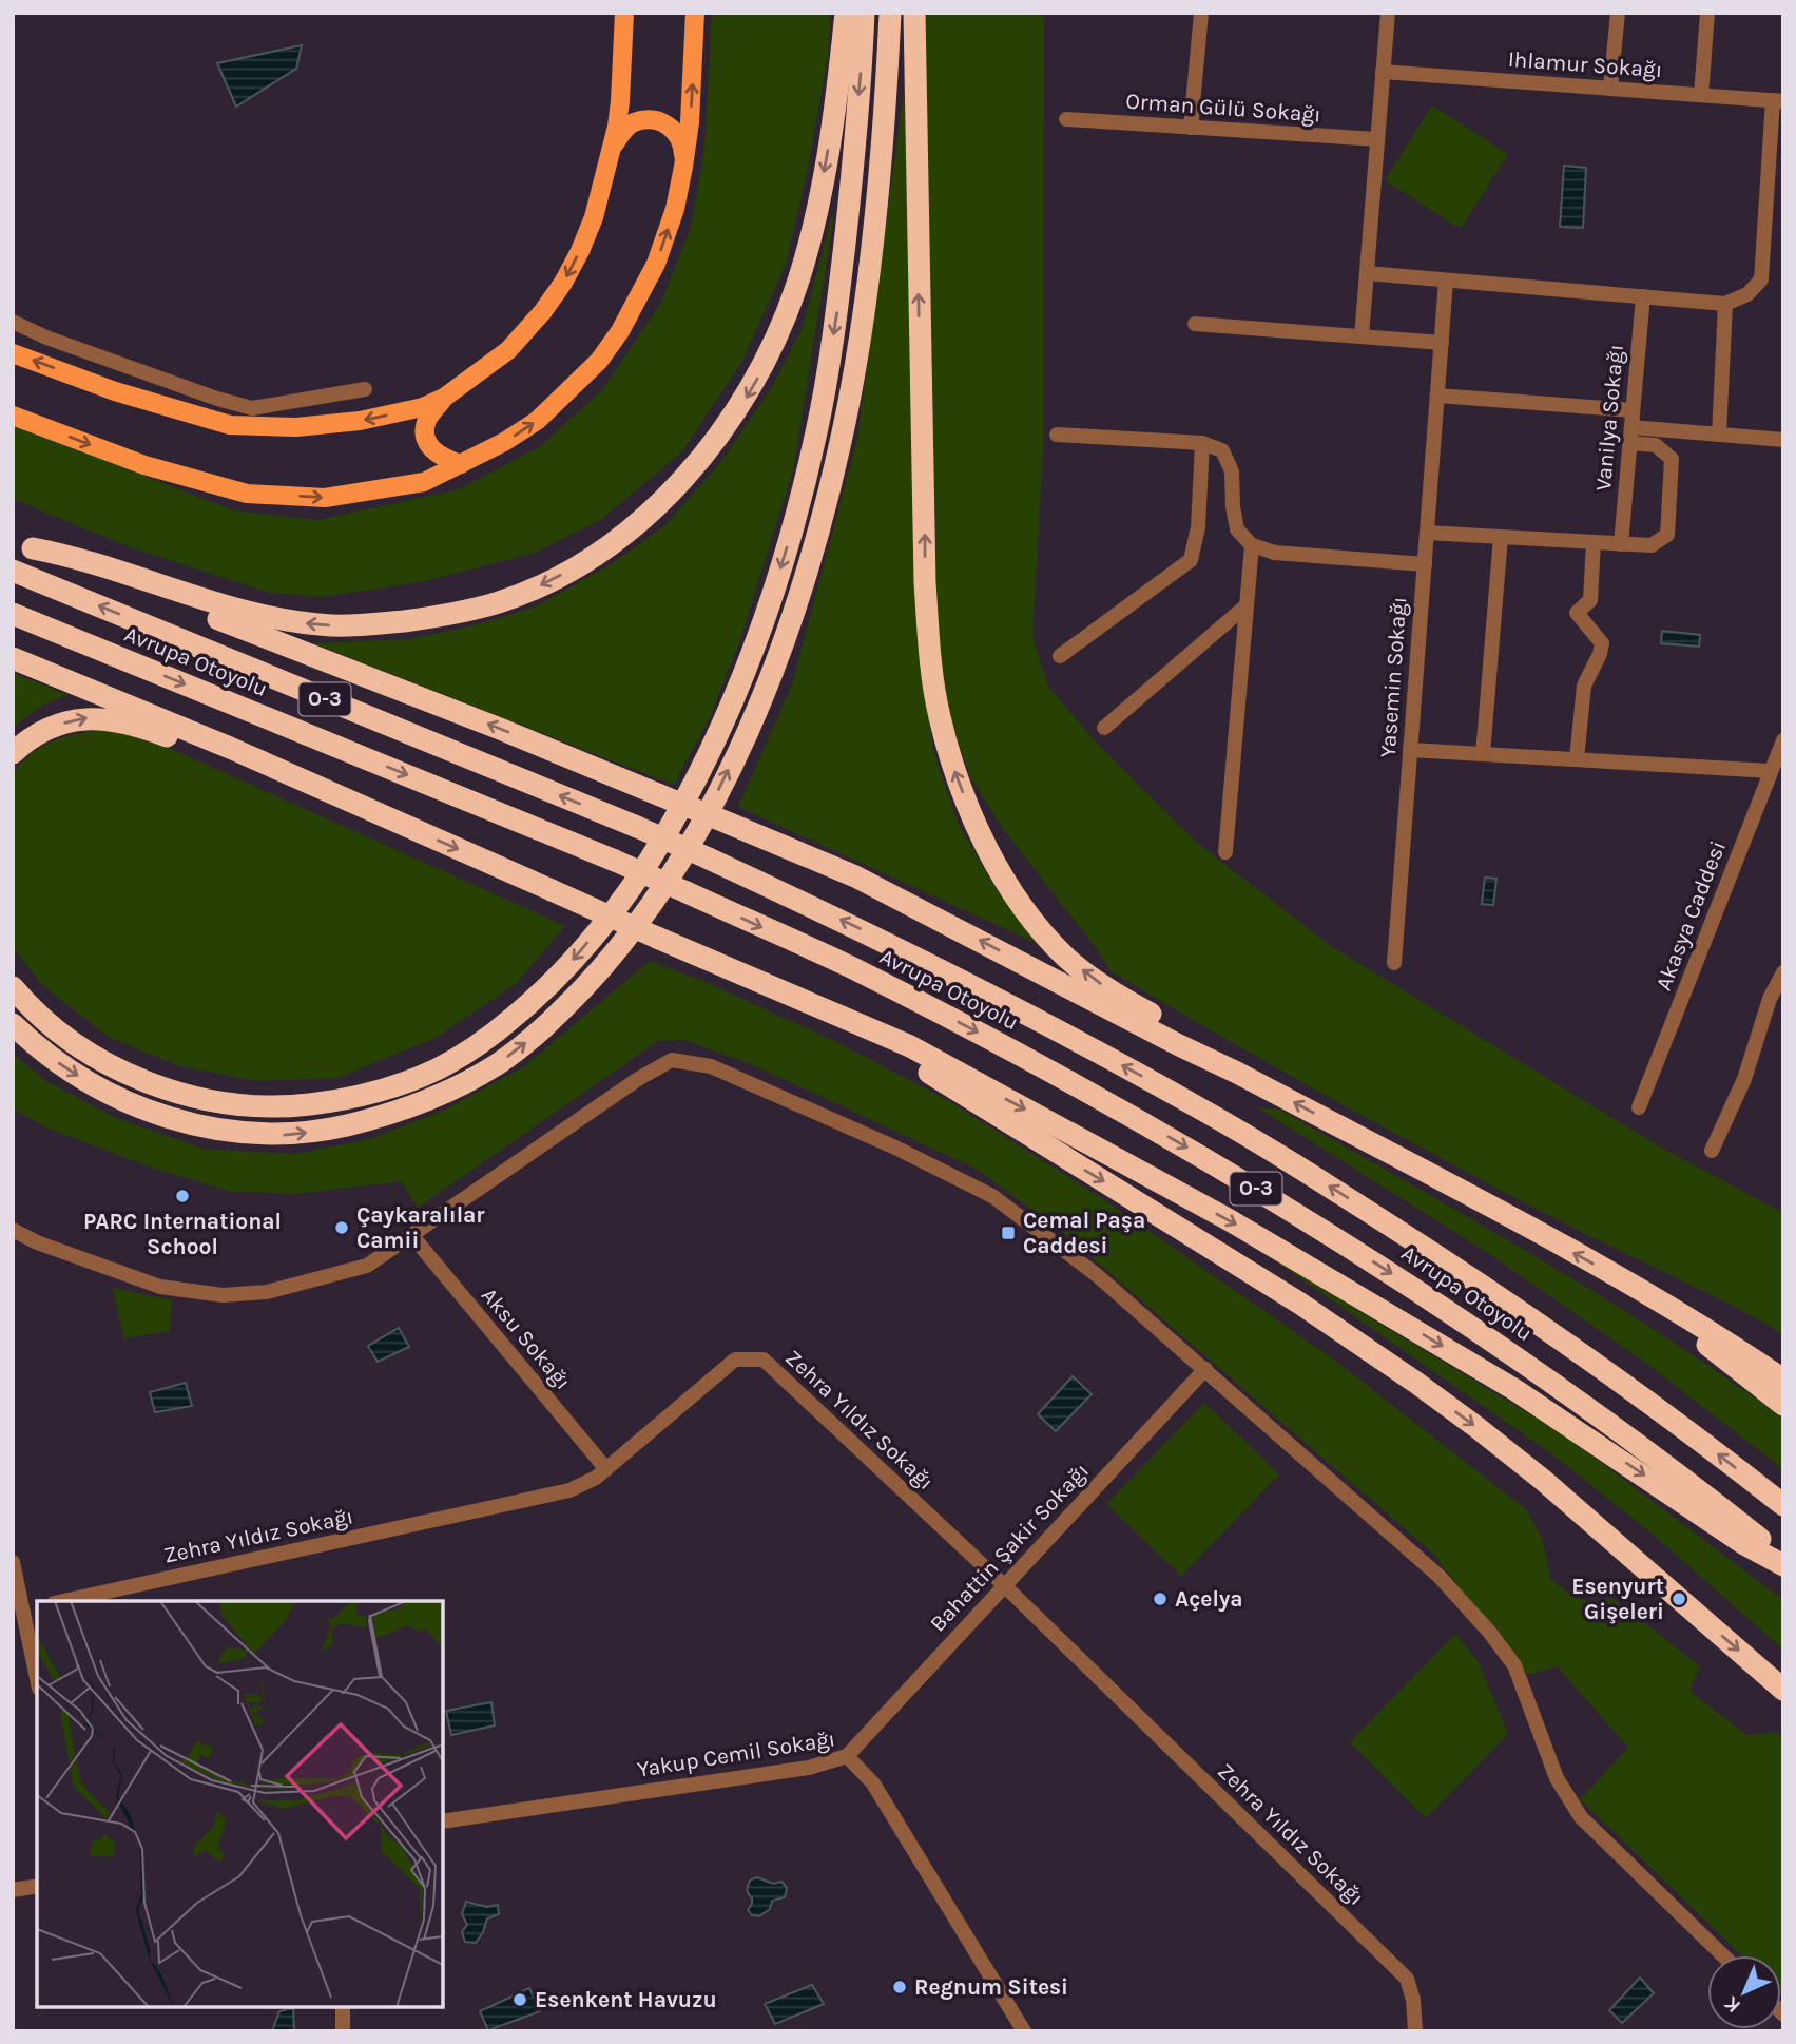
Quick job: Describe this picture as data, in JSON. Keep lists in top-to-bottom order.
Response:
{
  "streets": {
    "highway": ["Avrupa Otoyolu", "O-3"],
    "street": [
      "Ihlamur Sokağı",
      "Orman Gülü Sokağı",
      "Vanilya Sokağı",
      "Yasemin Sokağı",
      "Akasya Caddesi",
      "Aksu Sokağı",
      "Zehra Yıldız Sokağı",
      "Bahattin Şakir Sokağı",
      "Yakup Cemil Sokağı"
    ]
  },
  "crossings": [
    ["Aksu Sokağı", "Zehra Yıldız Sokağı"],
    ["Zehra Yıldız Sokağı", "Bahattin Şakir Sokağı"],
    ["Bahattin Şakir Sokağı", "Yakup Cemil Sokağı"]
  ],
  "places": {
    "other": [
      "PARC International School",
      "Çaykaralılar Camii",
      "Açelya",
      "Esenyurt Gişeleri",
      "Regnum Sitesi",
      "Esenkent Havuzu"
    ],
    "transit": ["Cemal Paşa Caddesi"]
  },
  "north": "bottom left"
}
